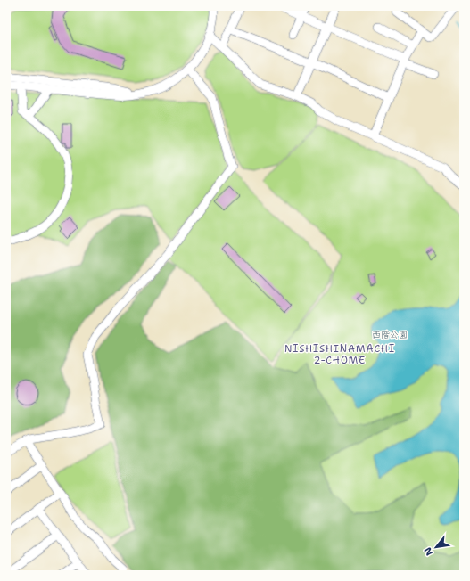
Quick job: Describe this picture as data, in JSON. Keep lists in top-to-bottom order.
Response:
{
  "districts": ["NISHISHINAMACHI 2-CHOME"],
  "parks": ["西階公園"],
  "north": "bottom left"
}
